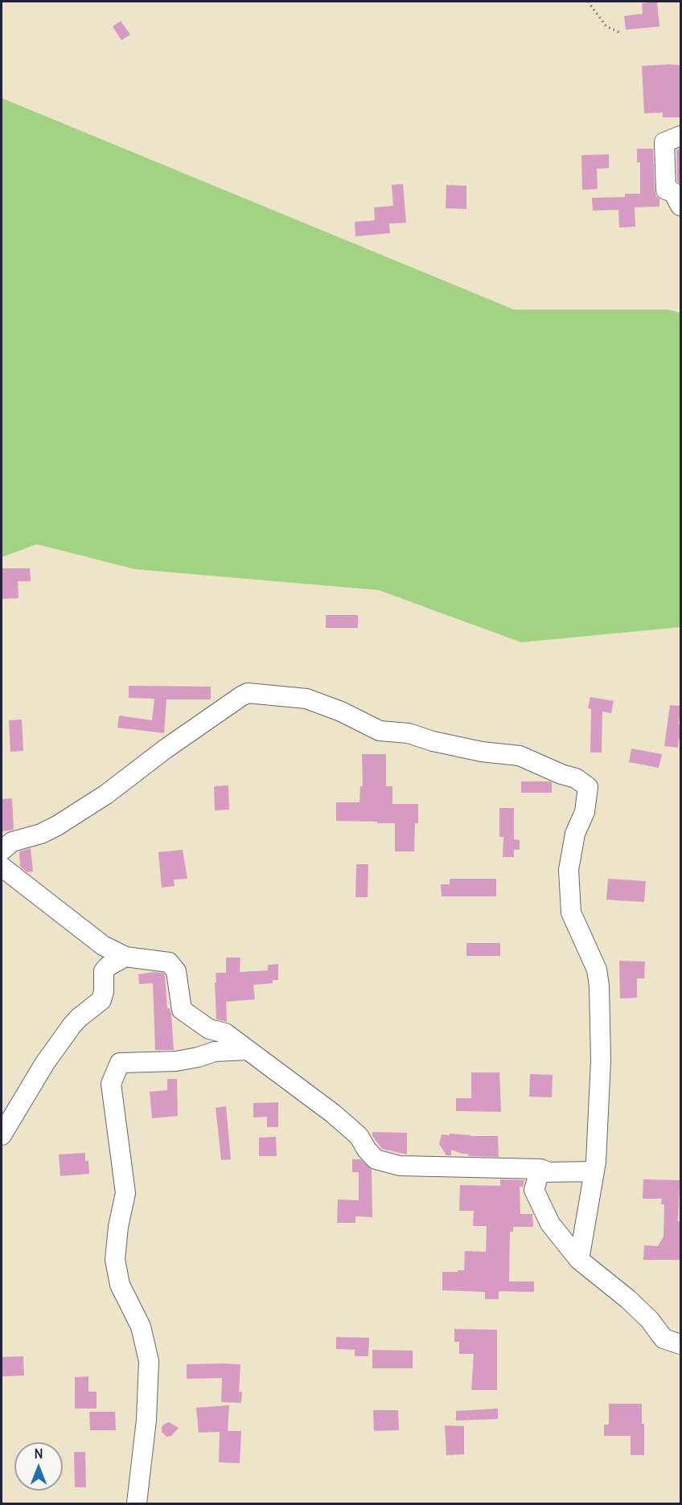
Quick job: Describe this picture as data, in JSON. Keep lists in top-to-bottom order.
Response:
{
  "north": "top"
}
